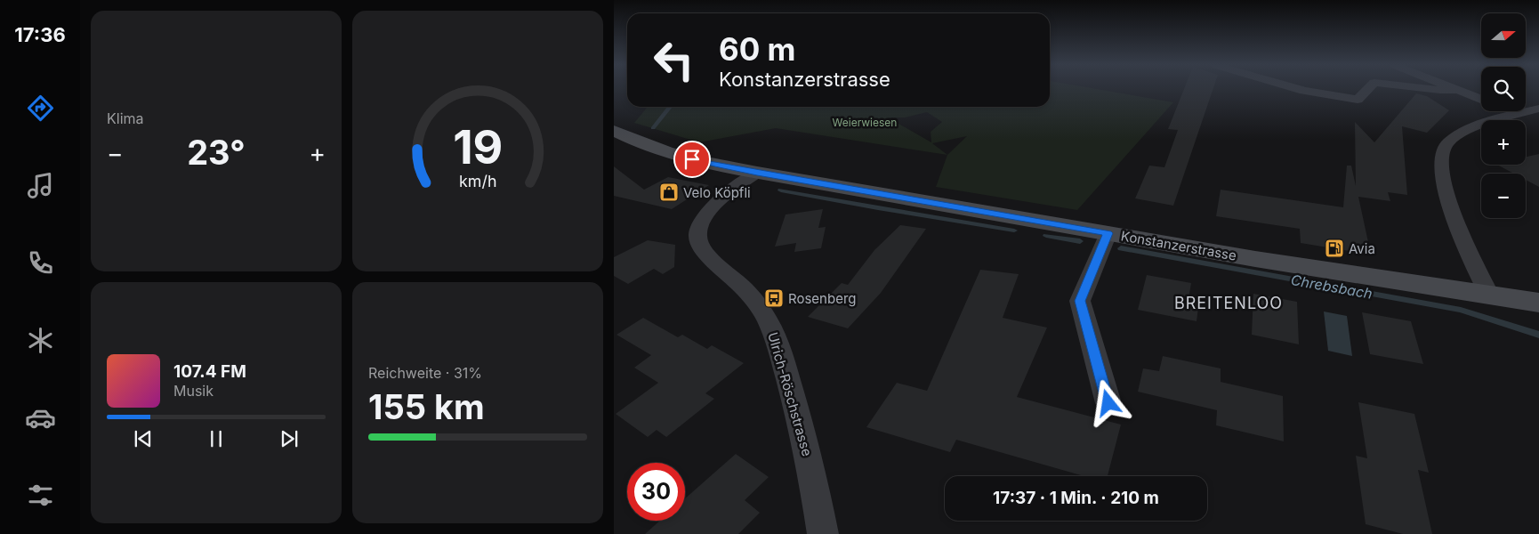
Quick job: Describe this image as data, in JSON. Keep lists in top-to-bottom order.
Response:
{
  "streets": {
    "main road": ["Konstanzerstrasse"],
    "street": ["Ulrich-Röschstrasse"]
  },
  "crossings": [
    ["Konstanzerstrasse", "Ulrich-Röschstrasse"]
  ],
  "districts": ["BREITENLOO"],
  "water": ["Chrebsbach"],
  "parks": ["Weierwiesen"],
  "places": {
    "shop": ["Velo Köpfli"],
    "fuel station": ["Avia"],
    "bus stop": ["Rosenberg"]
  },
  "north": "right",
  "page": {
    "tabs": "17:36",
    "tile": [
      "Klima",
      ["Reichweite · 31%", "155 km"]
    ],
    "map_buttons": ["+", "−"],
    "turn": ["60 m", "Konstanzerstrasse"],
    "heat": ["−", "23°", "+"],
    "song": ["107.4 FM", "Musik"],
    "limit": "30",
    "trip": "17:37 · 1 Min. · 210 m",
    "gauge": ["19", "km/h"]
  }
}
